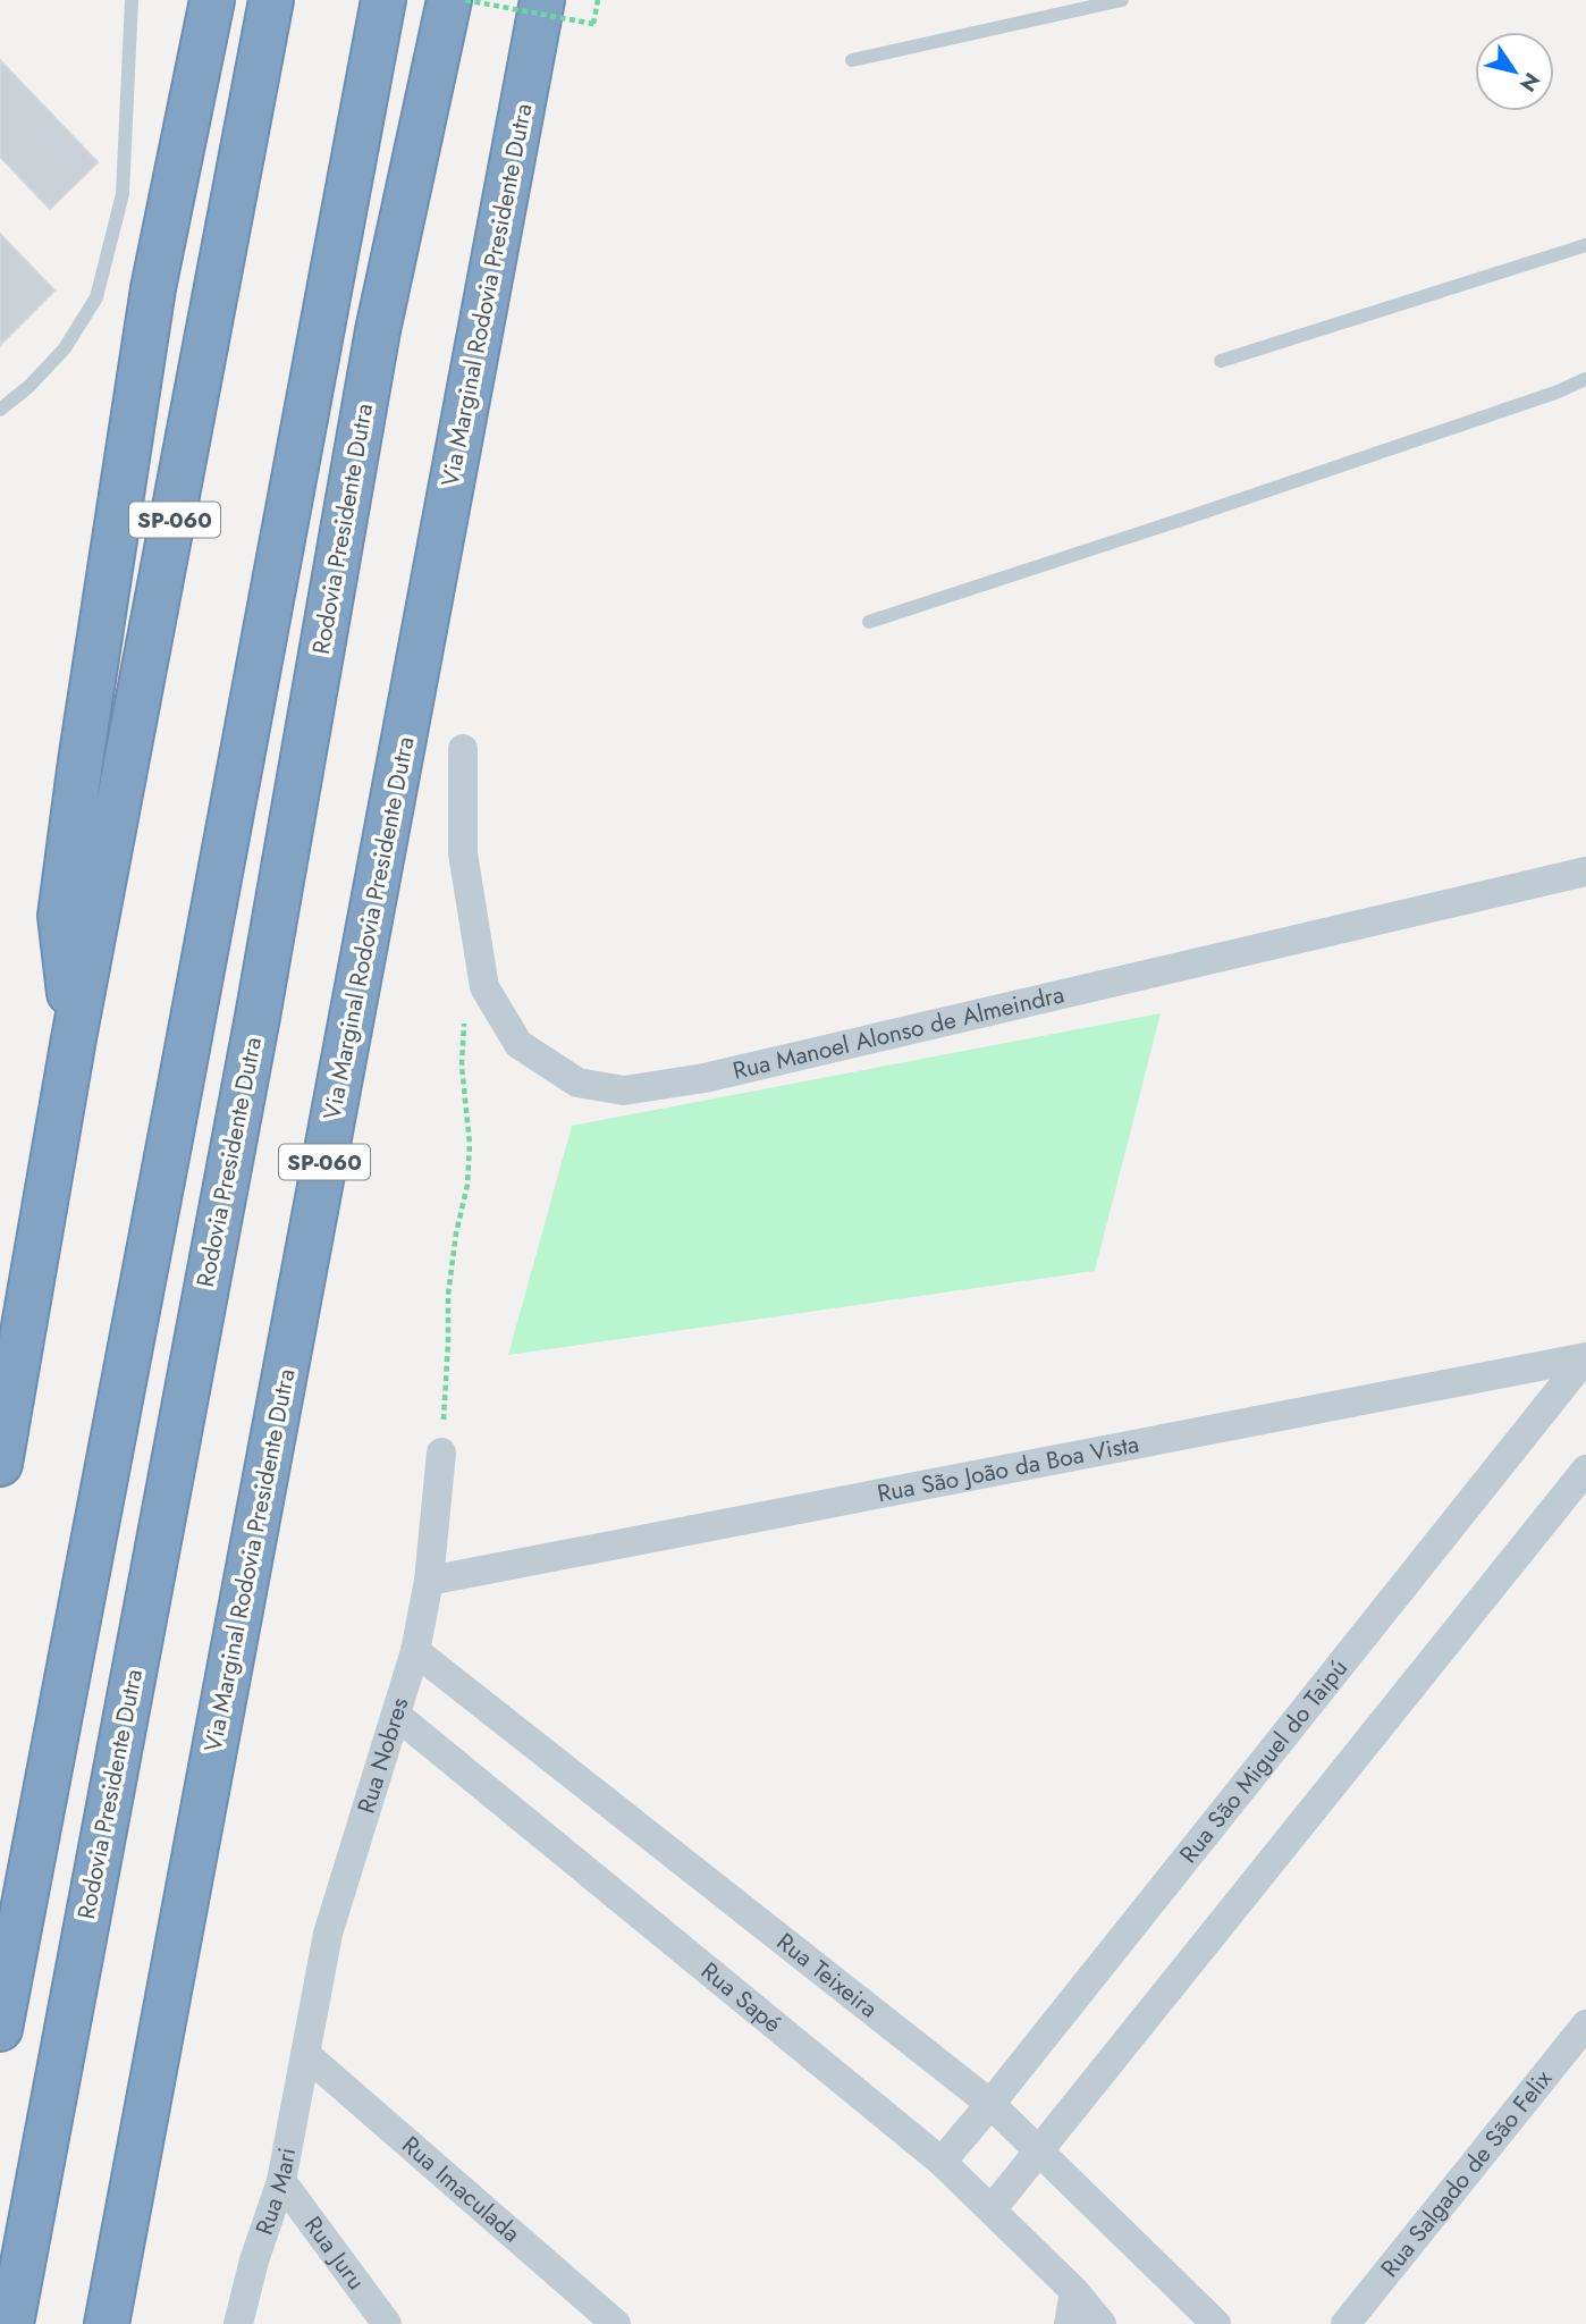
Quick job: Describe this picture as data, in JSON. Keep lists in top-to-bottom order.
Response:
{
  "streets": {
    "highway": ["Via Marginal Rodovia Presidente Dutra", "SP-060", "Rodovia Presidente Dutra"],
    "street": [
      "Rua Manoel Alonso de Almeindra",
      "Rua São João da Boa Vista",
      "Rua Nobres",
      "Rua São Miguel do Taipú",
      "Rua Teixeira",
      "Rua Sapé",
      "Rua Salgado de São Felix",
      "Rua Imaculada",
      "Rua Mari",
      "Rua Juru"
    ]
  },
  "crossings": [
    ["Rua São João da Boa Vista", "Rua Nobres"],
    ["Rua São João da Boa Vista", "Rua São Miguel do Taipú"],
    ["Rua Nobres", "Rua Teixeira"],
    ["Rua Nobres", "Rua Sapé"],
    ["Rua Nobres", "Rua Imaculada"],
    ["Rua Nobres", "Rua Mari"],
    ["Rua São Miguel do Taipú", "Rua Teixeira"],
    ["Rua São Miguel do Taipú", "Rua Sapé"],
    ["Rua Imaculada", "Rua Mari"],
    ["Rua Mari", "Rua Juru"]
  ],
  "north": "bottom right"
}
